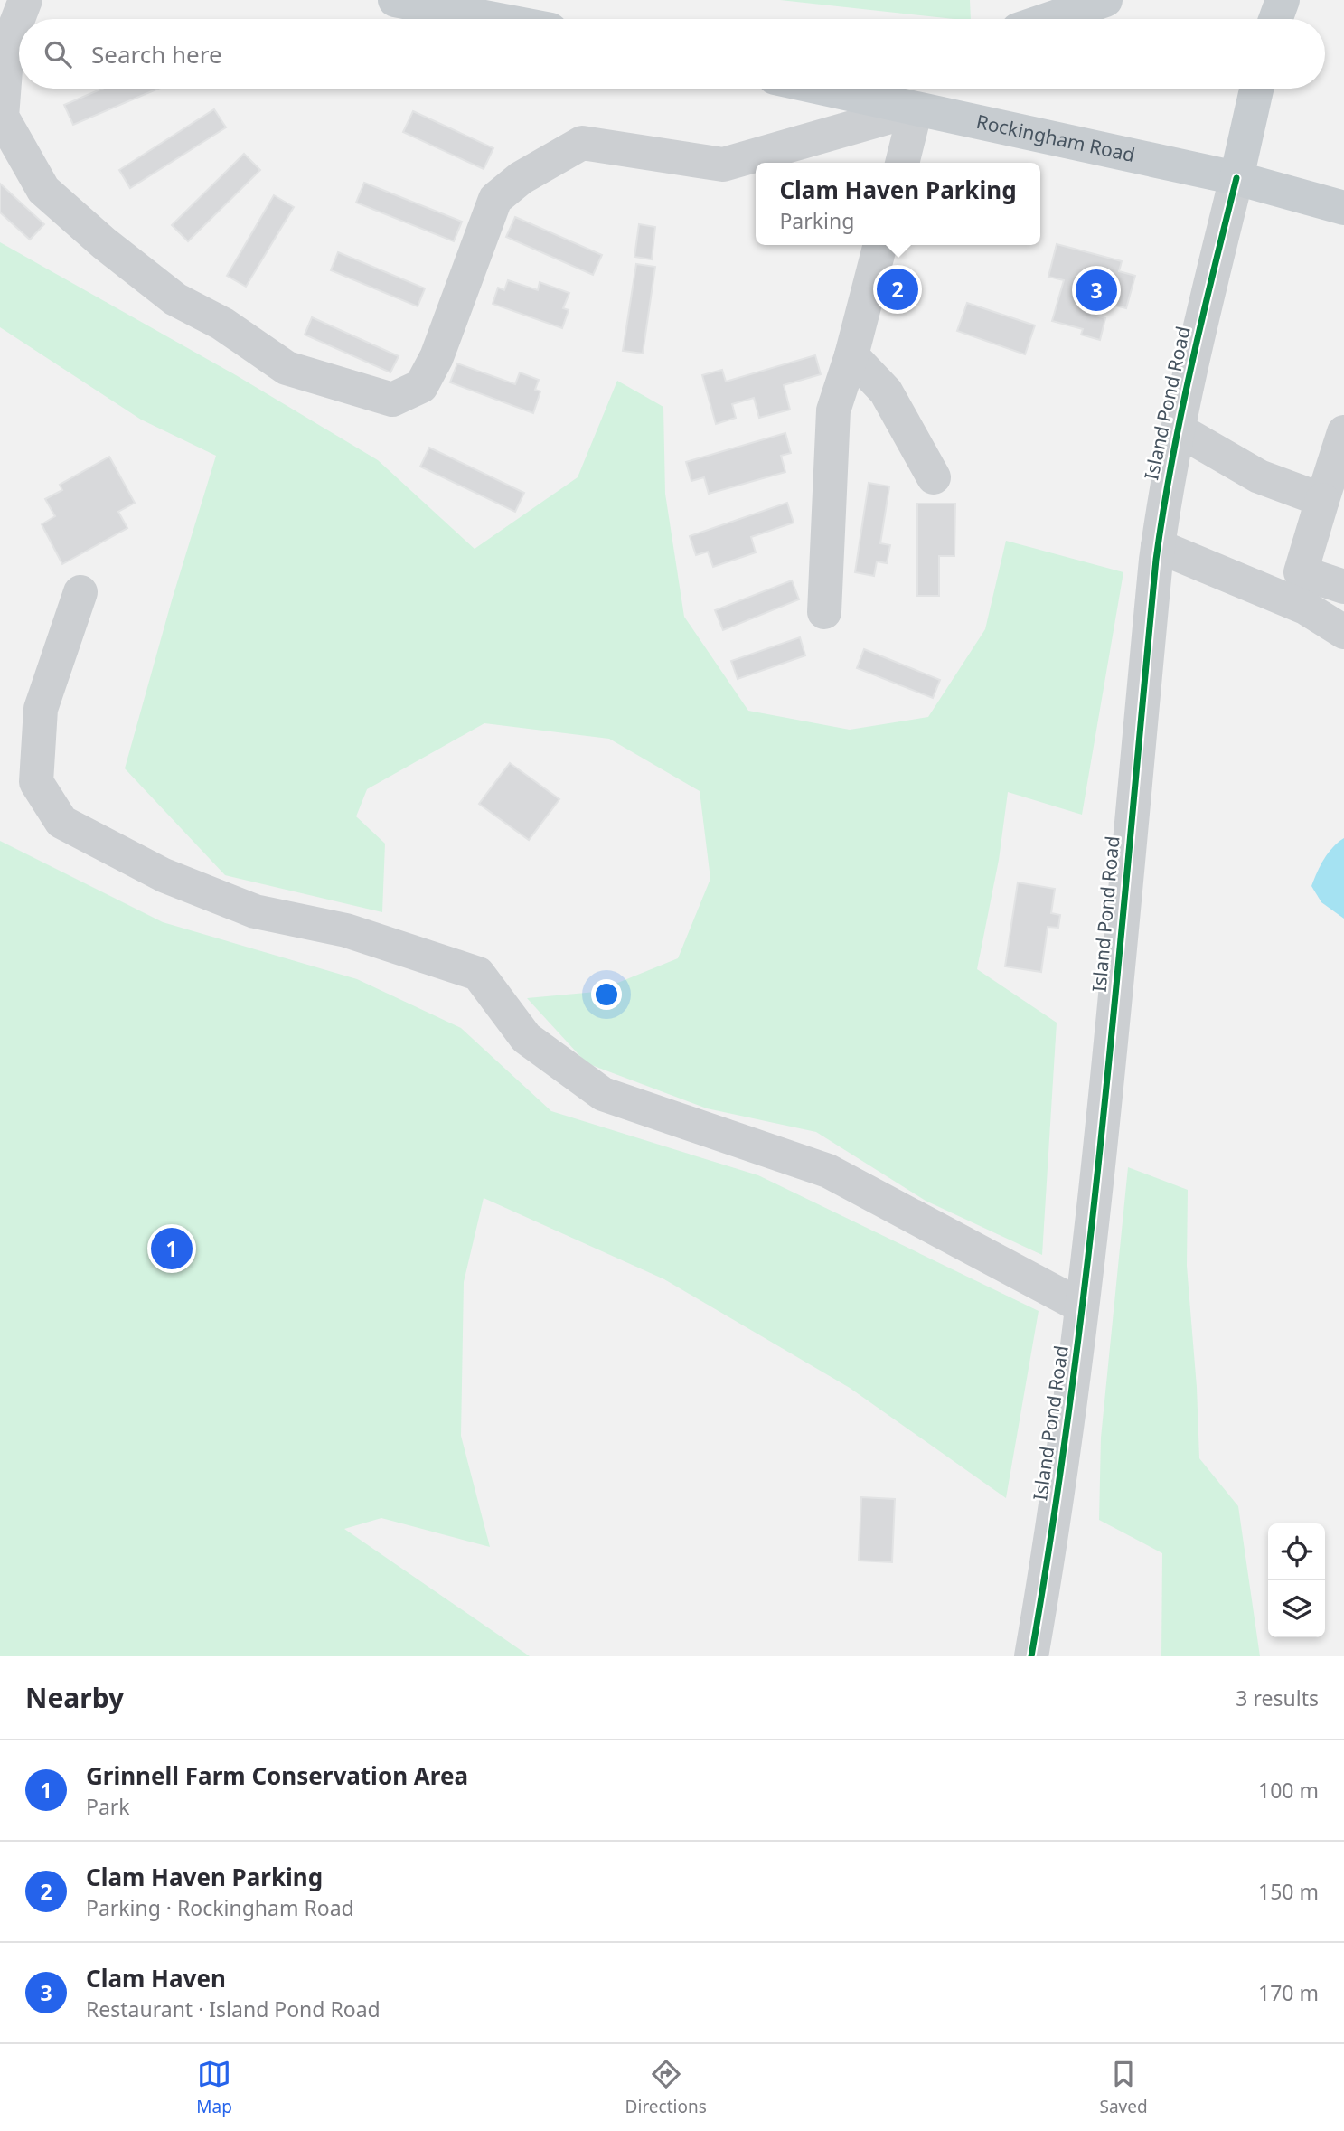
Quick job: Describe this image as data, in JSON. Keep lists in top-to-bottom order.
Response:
{
  "streets": {
    "main road": ["Rockingham Road"],
    "street": ["Island Pond Road"]
  },
  "crossings": [
    ["Rockingham Road", "Island Pond Road"]
  ],
  "page": {
    "search": "Search here",
    "popup": ["Clam Haven Parking", "Parking"],
    "pins": ["2", "3", "1"],
    "heading": ["Nearby", "3 results"],
    "list": [
      {
        "mark": "1",
        "name": "Grinnell Farm Conservation Area",
        "note": "Park",
        "value": "100 m"
      },
      {
        "mark": "2",
        "name": "Clam Haven Parking",
        "note": "Parking · Rockingham Road",
        "value": "150 m"
      },
      {
        "mark": "3",
        "name": "Clam Haven",
        "note": "Restaurant · Island Pond Road",
        "value": "170 m"
      }
    ],
    "nav": ["Map", "Directions", "Saved"]
  }
}
